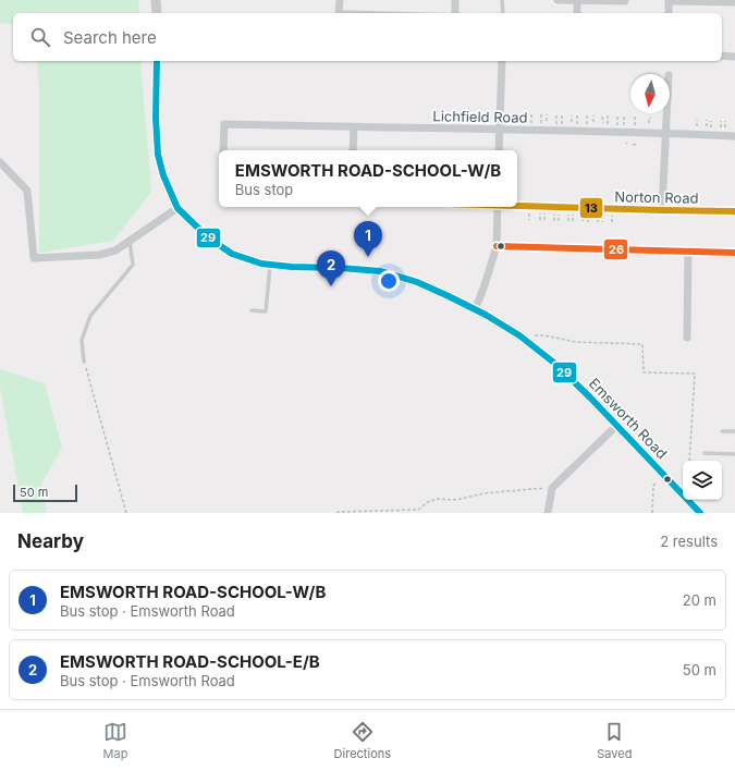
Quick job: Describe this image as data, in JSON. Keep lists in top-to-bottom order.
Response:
{
  "streets": {
    "street": ["Lichfield Road", "Norton Road", "Emsworth Road"]
  },
  "lines": ["transit line 29", "transit line 13", "transit line 26"],
  "scale_bar": "50 m",
  "north": "bottom",
  "page": {
    "search": "Search here",
    "popup": ["EMSWORTH ROAD-SCHOOL-W/B", "Bus stop"],
    "pins": ["1", "2"],
    "scale": "50 m",
    "heading": ["Nearby", "2 results"],
    "list": [
      {
        "mark": "1",
        "name": "EMSWORTH ROAD-SCHOOL-W/B",
        "note": "Bus stop · Emsworth Road",
        "value": "20 m"
      },
      {
        "mark": "2",
        "name": "EMSWORTH ROAD-SCHOOL-E/B",
        "note": "Bus stop · Emsworth Road",
        "value": "50 m"
      }
    ],
    "nav": ["Map", "Directions", "Saved"]
  }
}
